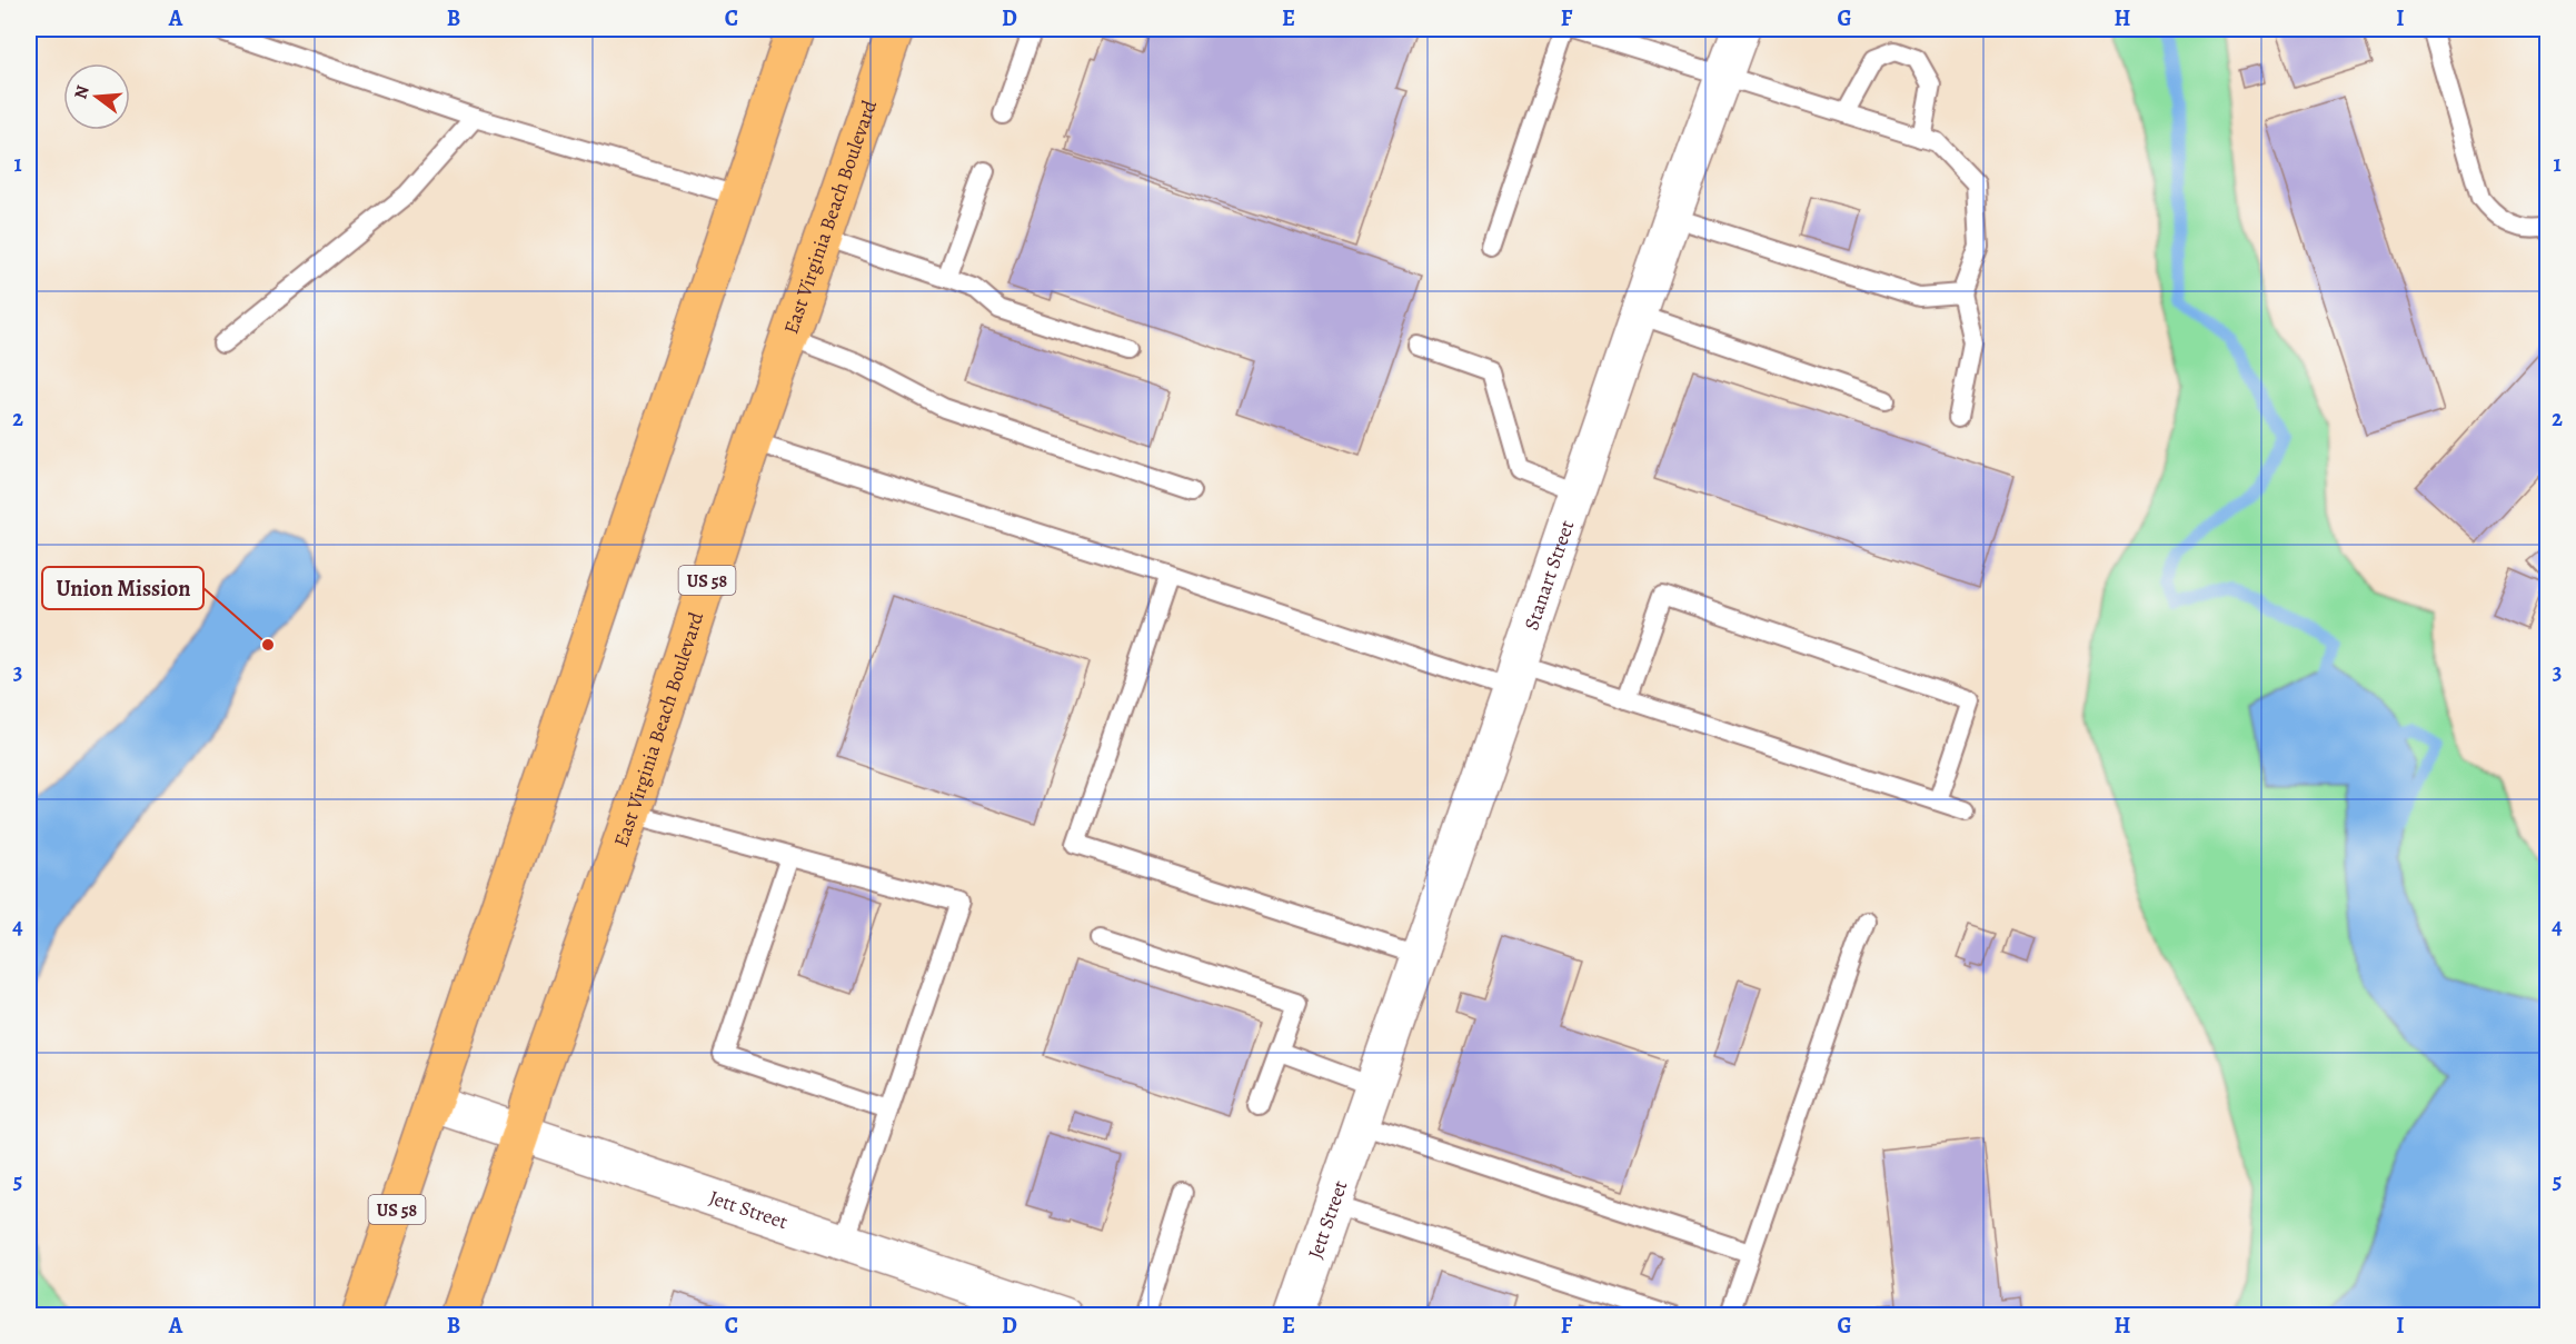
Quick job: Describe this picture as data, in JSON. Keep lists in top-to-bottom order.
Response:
{
  "streets": {
    "main road": ["East Virginia Beach Boulevard", "US 58"],
    "street": ["Stanart Street", "Jett Street"]
  },
  "crossings": [
    ["East Virginia Beach Boulevard", "Jett Street"],
    ["Stanart Street", "Jett Street"],
    ["US 58", "Jett Street"]
  ],
  "places": ["Union Mission"],
  "north": "left",
  "grid": {
    "columns": [
      "A",
      "B",
      "C",
      "D",
      "E",
      "F",
      "G",
      "H",
      "I"
    ],
    "rows": [
      "1",
      "2",
      "3",
      "4",
      "5"
    ]
  }
}
